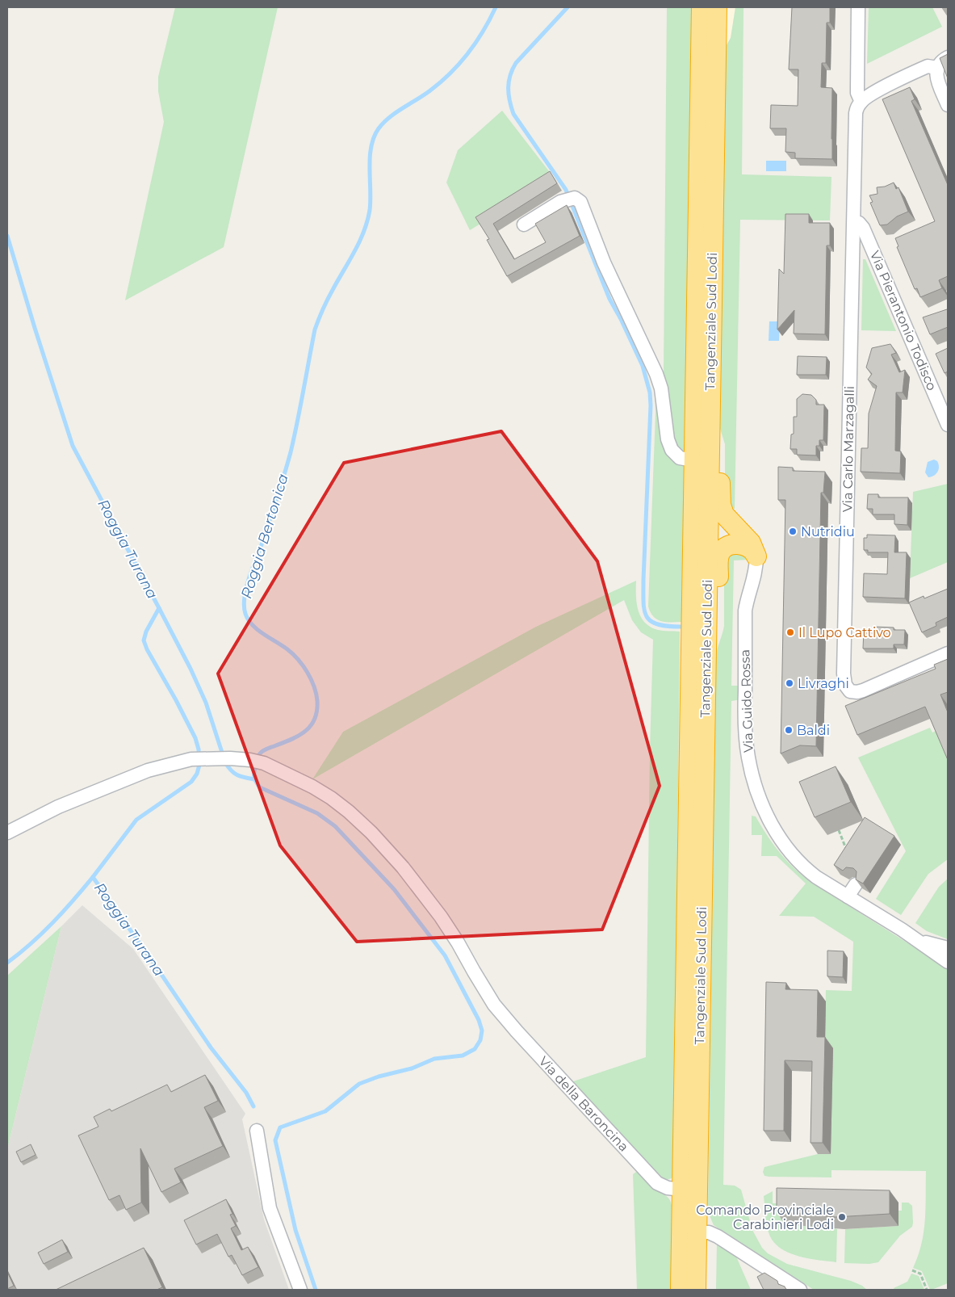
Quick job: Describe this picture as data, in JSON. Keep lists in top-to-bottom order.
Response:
{
  "streets": {
    "highway": ["Tangenziale Sud Lodi"],
    "street": [
      "Via Pierantonio Todisco",
      "Via Carlo Marzagalli",
      "Via Guido Rossa",
      "Via della Baroncina"
    ]
  },
  "crossings": [
    ["Via Pierantonio Todisco", "Via Carlo Marzagalli"],
    ["Tangenziale Sud Lodi", "Via della Baroncina"]
  ],
  "water": ["Roggia Bertonica", "Roggia Turana"],
  "places": [
    "Nutridiu",
    "Il Lupo Cattivo",
    "Livraghi",
    "Baldi",
    "Comando Provinciale Carabinieri Lodi"
  ]
}
